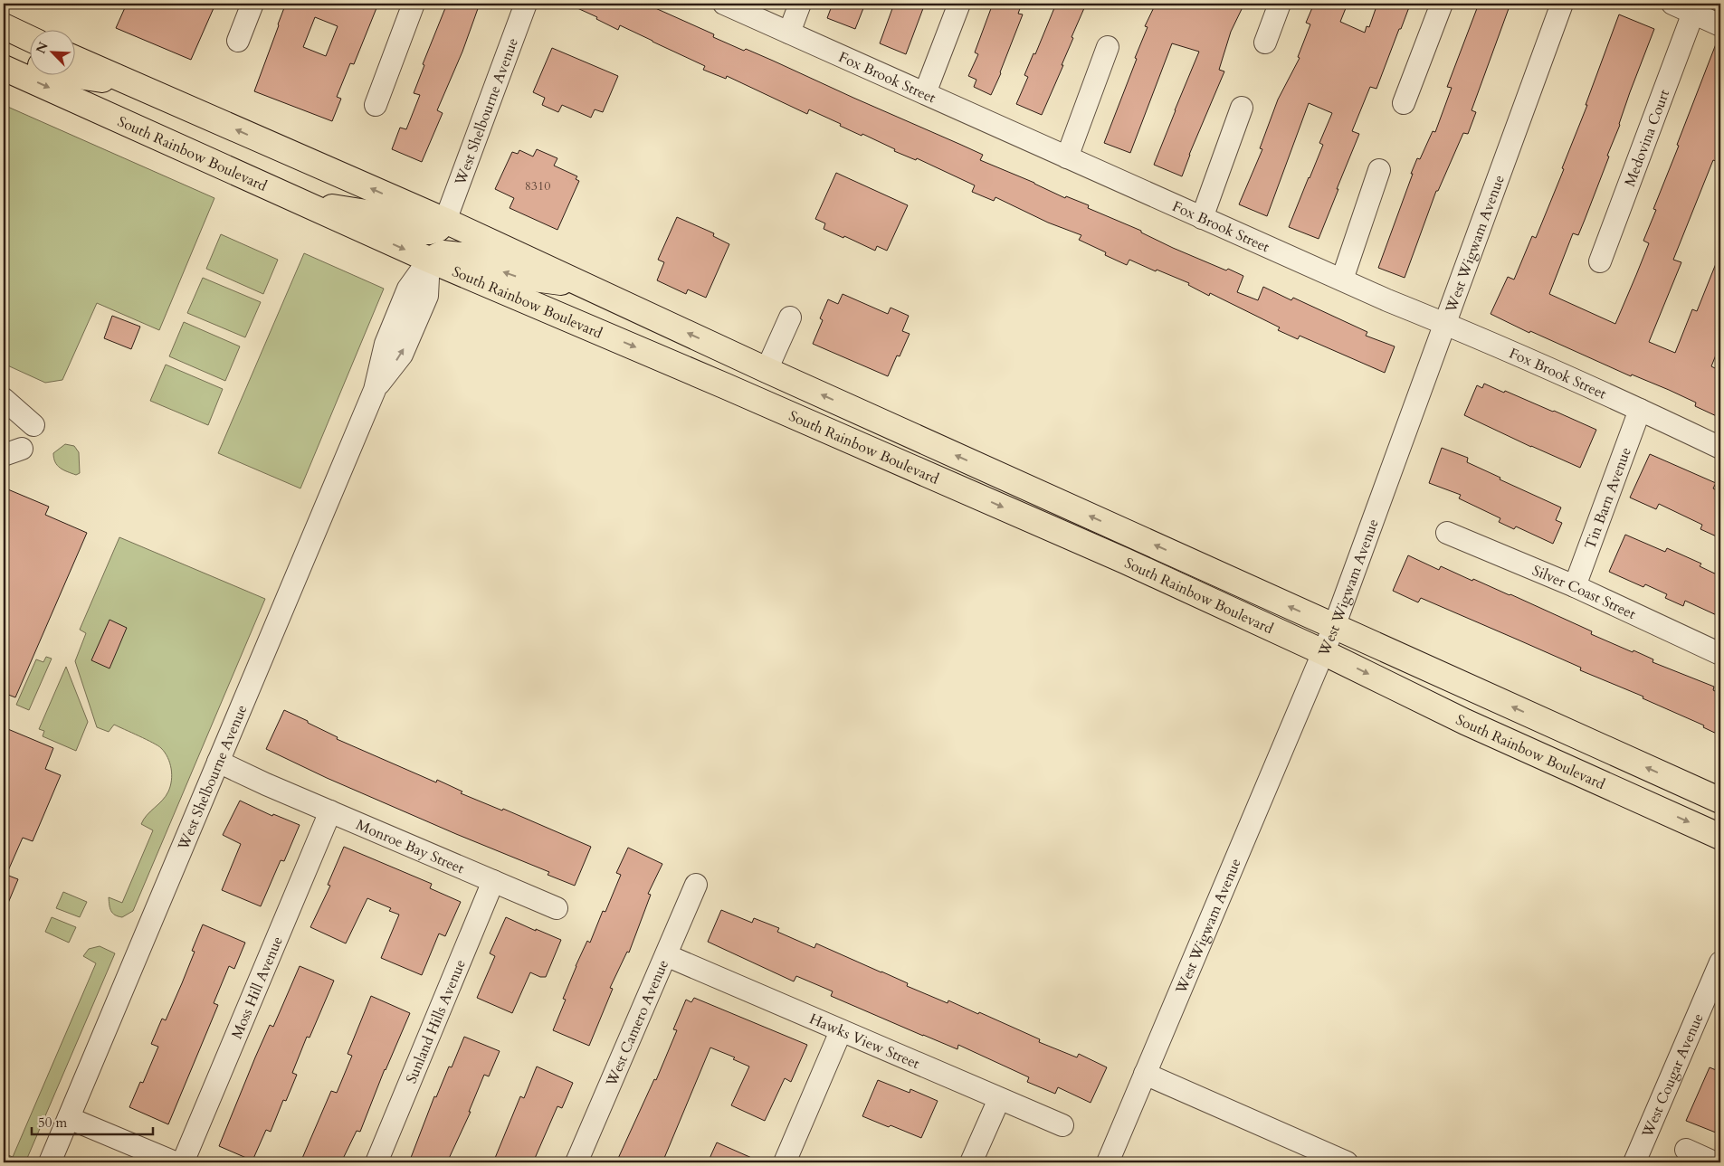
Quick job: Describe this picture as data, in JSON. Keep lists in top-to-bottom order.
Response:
{
  "streets": {
    "main road": ["South Rainbow Boulevard"],
    "street": [
      "Fox Brook Street",
      "West Shelbourne Avenue",
      "Medovina Court",
      "West Wigwam Avenue",
      "Tin Barn Avenue",
      "Silver Coast Street",
      "Monroe Bay Street",
      "Moss Hill Avenue",
      "Sunland Hills Avenue",
      "West Camero Avenue",
      "Hawks View Street",
      "West Cougar Avenue"
    ]
  },
  "crossings": [
    ["Fox Brook Street", "West Wigwam Avenue"],
    ["Fox Brook Street", "Tin Barn Avenue"],
    ["West Shelbourne Avenue", "South Rainbow Boulevard"],
    ["West Shelbourne Avenue", "Monroe Bay Street"],
    ["South Rainbow Boulevard", "West Wigwam Avenue"],
    ["Tin Barn Avenue", "Silver Coast Street"],
    ["Monroe Bay Street", "Moss Hill Avenue"],
    ["Monroe Bay Street", "Sunland Hills Avenue"],
    ["West Camero Avenue", "Hawks View Street"]
  ],
  "house_numbers": ["8310"],
  "scale_bar": "50 m",
  "north": "top left"
}
